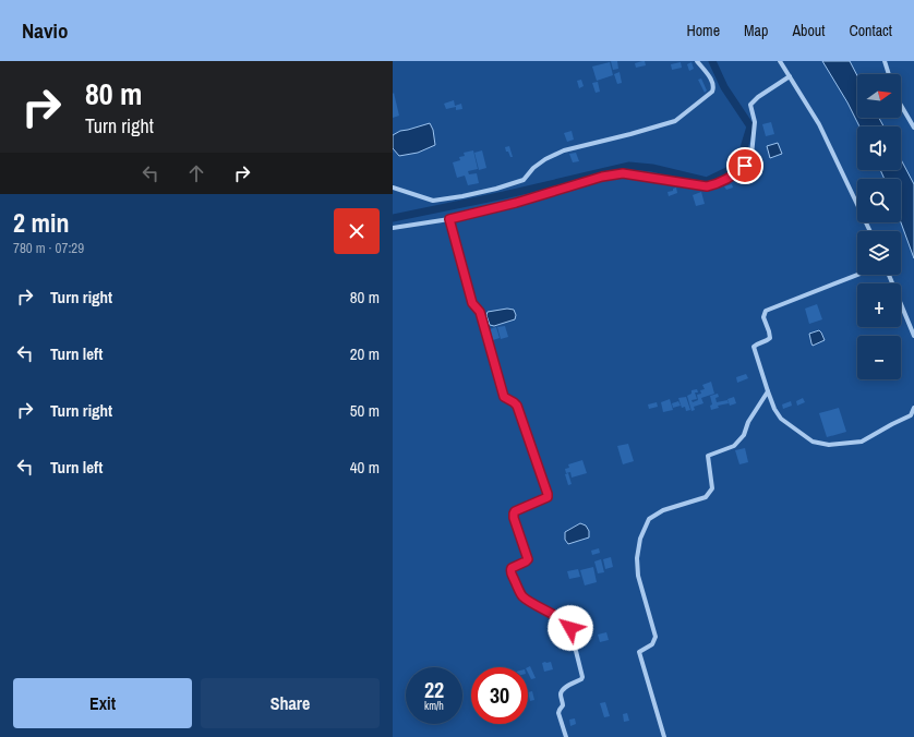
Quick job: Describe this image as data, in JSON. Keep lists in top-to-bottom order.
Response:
{
  "north": "right",
  "page": {
    "header": "Navio",
    "nav": [
      "Home",
      "Map",
      "About",
      "Contact"
    ],
    "turn": ["80 m", "Turn right"],
    "map_buttons": ["+", "−"],
    "heading": ["2 min", "780 m · 07:29"],
    "list": [
      {
        "name": "Turn right",
        "value": "80 m"
      },
      {
        "name": "Turn left",
        "value": "20 m"
      },
      {
        "name": "Turn right",
        "value": "50 m"
      },
      {
        "name": "Turn left",
        "value": "40 m"
      }
    ],
    "speed": "22 km/h",
    "limit": "30",
    "buttons": ["Exit", "Share"]
  }
}
